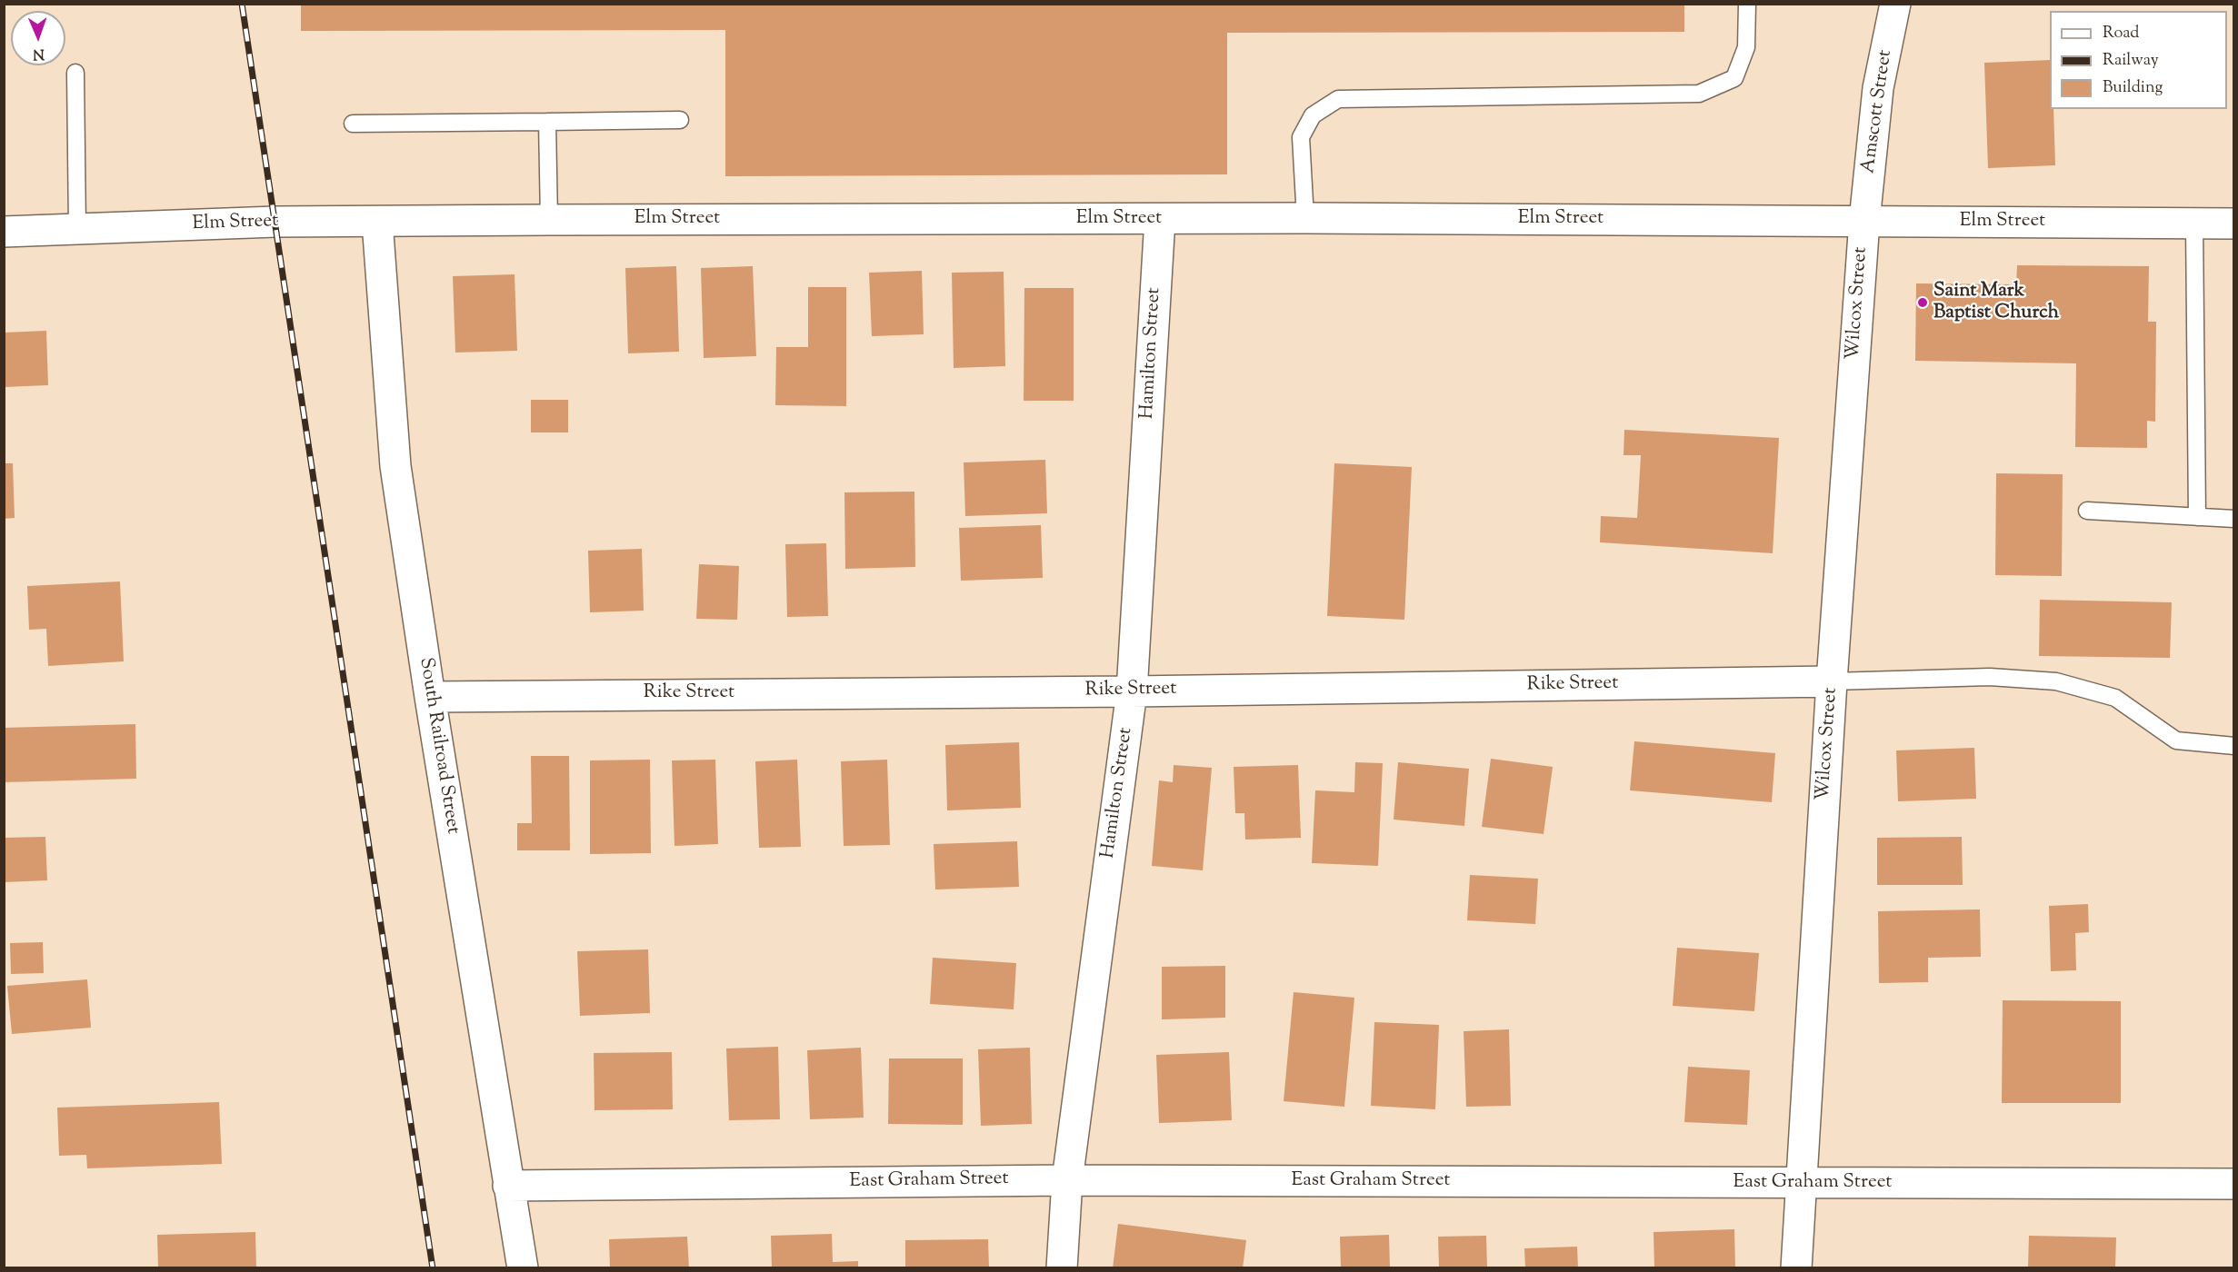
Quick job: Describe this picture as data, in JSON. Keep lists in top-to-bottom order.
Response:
{
  "streets": {
    "street": [
      "Amscott Street",
      "Elm Street",
      "Wilcox Street",
      "Hamilton Street",
      "Rike Street",
      "South Railroad Street",
      "East Graham Street"
    ]
  },
  "crossings": [
    ["Amscott Street", "Elm Street"],
    ["Amscott Street", "Wilcox Street"],
    ["Elm Street", "Wilcox Street"],
    ["Elm Street", "Hamilton Street"],
    ["Elm Street", "South Railroad Street"],
    ["Wilcox Street", "Rike Street"],
    ["Wilcox Street", "East Graham Street"],
    ["Hamilton Street", "Rike Street"],
    ["Hamilton Street", "East Graham Street"],
    ["Rike Street", "South Railroad Street"],
    ["South Railroad Street", "East Graham Street"]
  ],
  "places": ["Saint Mark Baptist Church"],
  "legend": ["Road", "Railway", "Building"],
  "north": "bottom"
}
